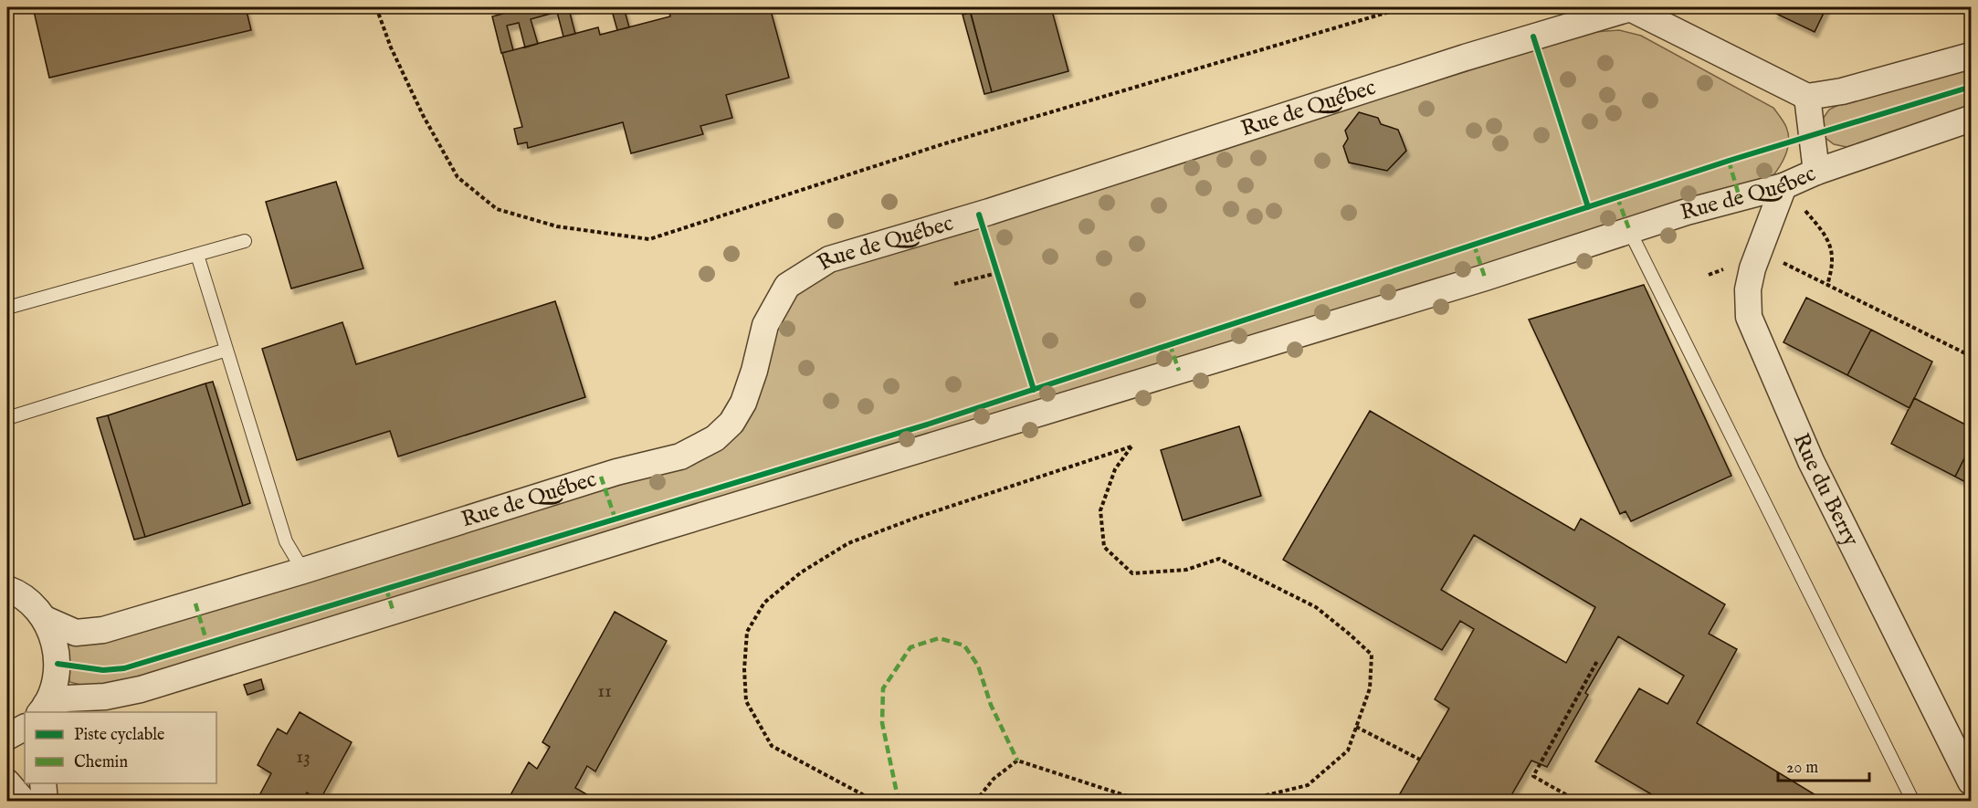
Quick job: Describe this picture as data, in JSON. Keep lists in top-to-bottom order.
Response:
{
  "streets": {
    "street": ["Rue de Québec", "Rue du Berry"]
  },
  "crossings": [
    ["Rue de Québec", "Rue du Berry"]
  ],
  "house_numbers": ["11", "13"],
  "legend": ["Piste cyclable", "Chemin"],
  "scale_bar": "20 m"
}
